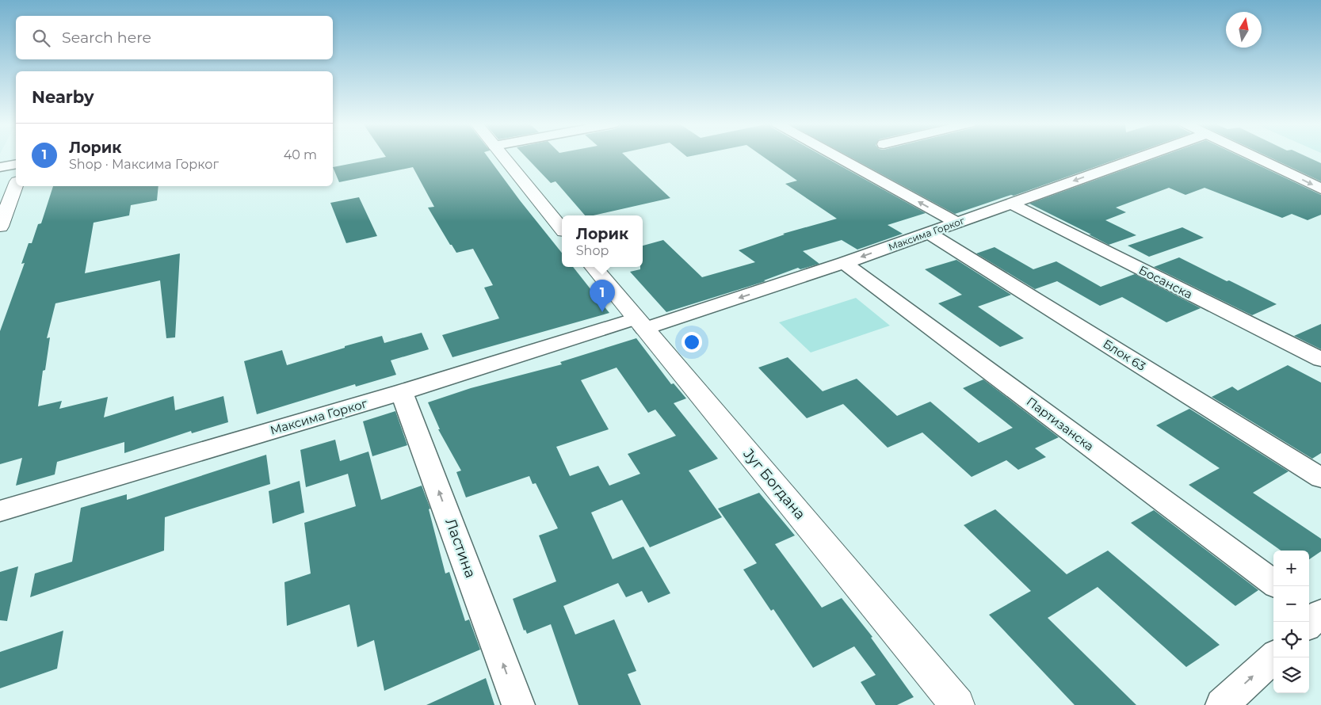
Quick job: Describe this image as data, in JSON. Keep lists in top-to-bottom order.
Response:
{
  "streets": {
    "street": [
      "Максима Горког",
      "Босанска",
      "Блок 63",
      "Партизанска",
      "Југ Богдана",
      "Ластина"
    ]
  },
  "crossings": [
    ["Максима Горког", "Босанска"],
    ["Максима Горког", "Блок 63"],
    ["Максима Горког", "Партизанска"],
    ["Максима Горког", "Југ Богдана"],
    ["Максима Горког", "Ластина"]
  ],
  "one_way": ["Максима Горког", "Ластина"],
  "north": "top",
  "page": {
    "search": "Search here",
    "heading": "Nearby",
    "list": [
      {
        "mark": "1",
        "name": "Лорик",
        "note": "Shop · Максима Горког",
        "value": "40 m"
      }
    ],
    "popup": ["Лорик", "Shop"],
    "pins": "1",
    "map_buttons": ["+", "−"]
  }
}
